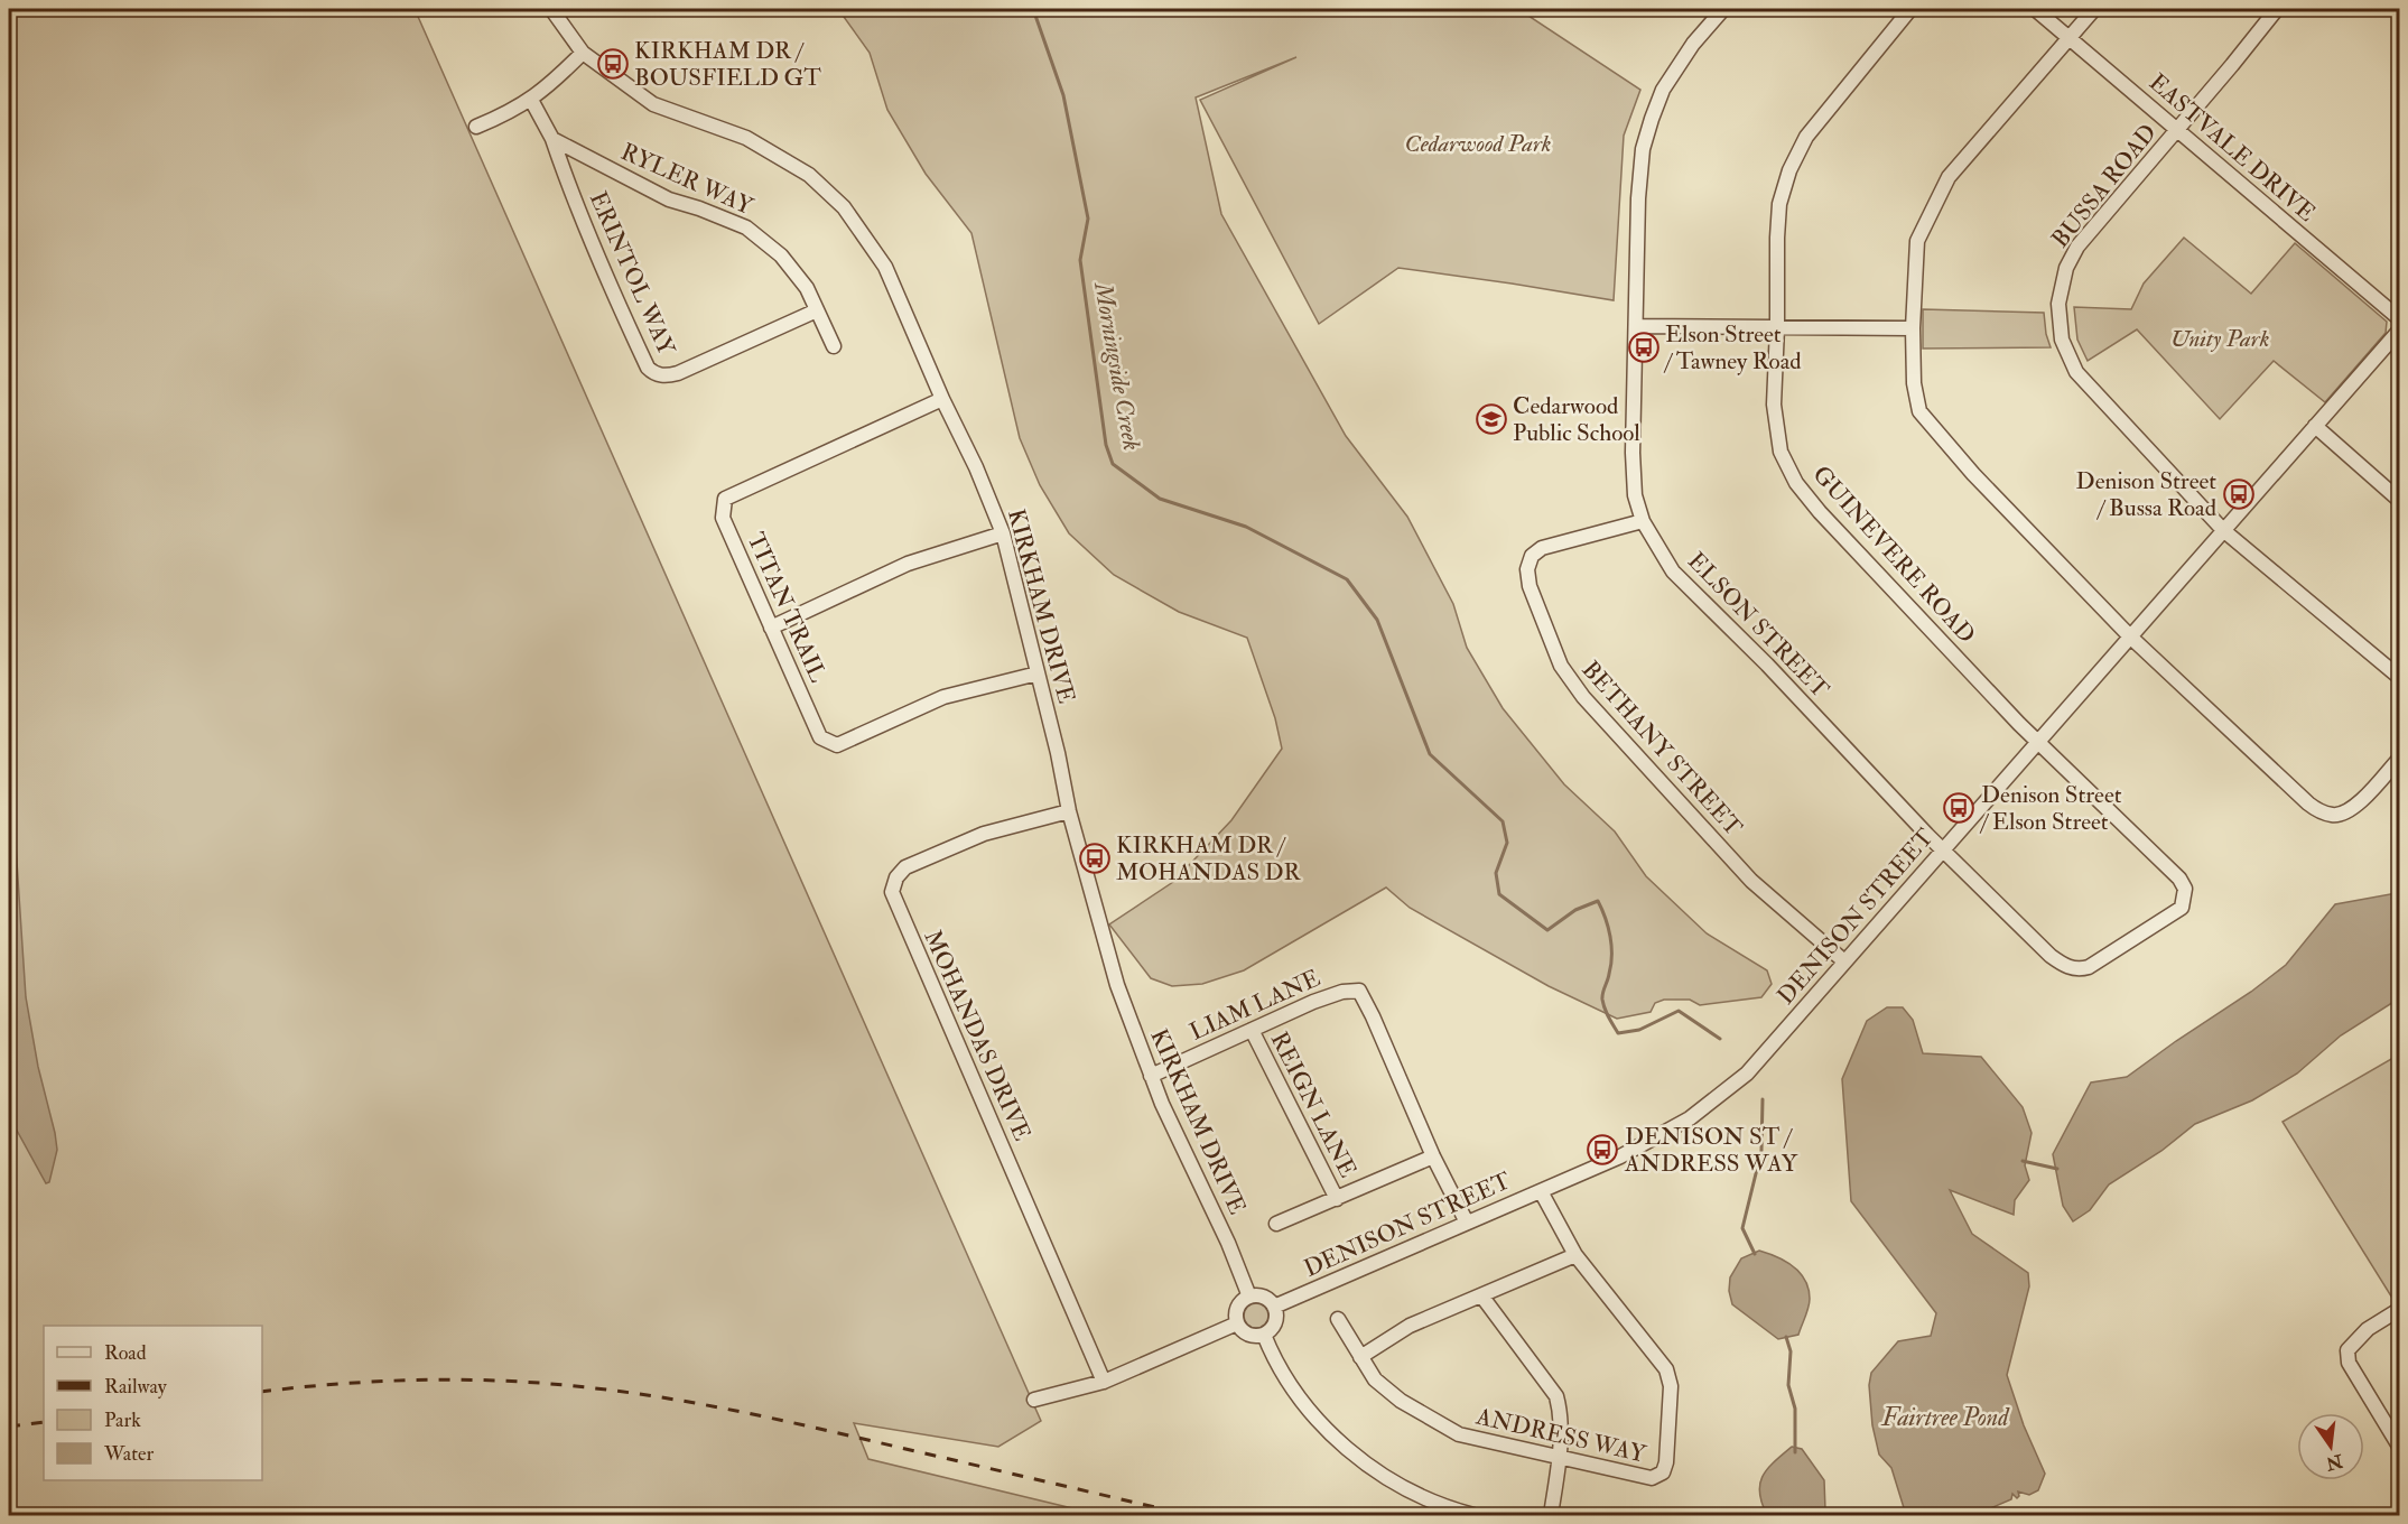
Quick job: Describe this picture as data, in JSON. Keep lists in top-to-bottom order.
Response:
{
  "streets": {
    "street": [
      "EASTVALE DRIVE",
      "RYLER WAY",
      "BUSSA ROAD",
      "ERINTOL WAY",
      "GUINEVERE ROAD",
      "KIRKHAM DRIVE",
      "TITAN TRAIL",
      "ELSON STREET",
      "BETHANY STREET",
      "DENISON STREET",
      "LIAM LANE",
      "MOHANDAS DRIVE",
      "REIGN LANE",
      "ANDRESS WAY"
    ]
  },
  "crossings": [
    ["EASTVALE DRIVE", "BUSSA ROAD"],
    ["RYLER WAY", "ERINTOL WAY"],
    ["BUSSA ROAD", "DENISON STREET"],
    ["GUINEVERE ROAD", "ELSON STREET"],
    ["GUINEVERE ROAD", "DENISON STREET"],
    ["KIRKHAM DRIVE", "TITAN TRAIL"],
    ["KIRKHAM DRIVE", "DENISON STREET"],
    ["KIRKHAM DRIVE", "LIAM LANE"],
    ["KIRKHAM DRIVE", "MOHANDAS DRIVE"],
    ["ELSON STREET", "BETHANY STREET"],
    ["ELSON STREET", "DENISON STREET"],
    ["BETHANY STREET", "DENISON STREET"],
    ["DENISON STREET", "ANDRESS WAY"],
    ["LIAM LANE", "REIGN LANE"]
  ],
  "water": ["Morningside Creek", "Fairtree Pond"],
  "parks": ["Cedarwood Park", "Unity Park"],
  "places": {
    "bus stop": [
      "KIRKHAM DR / BOUSFIELD GT",
      "Elson Street / Tawney Road",
      "Denison Street / Bussa Road",
      "Denison Street / Elson Street",
      "KIRKHAM DR / MOHANDAS DR",
      "DENISON ST / ANDRESS WAY"
    ],
    "school or university": ["Cedarwood Public School"]
  },
  "legend": [
    "Road",
    "Railway",
    "Park",
    "Water"
  ],
  "north": "bottom"
}
